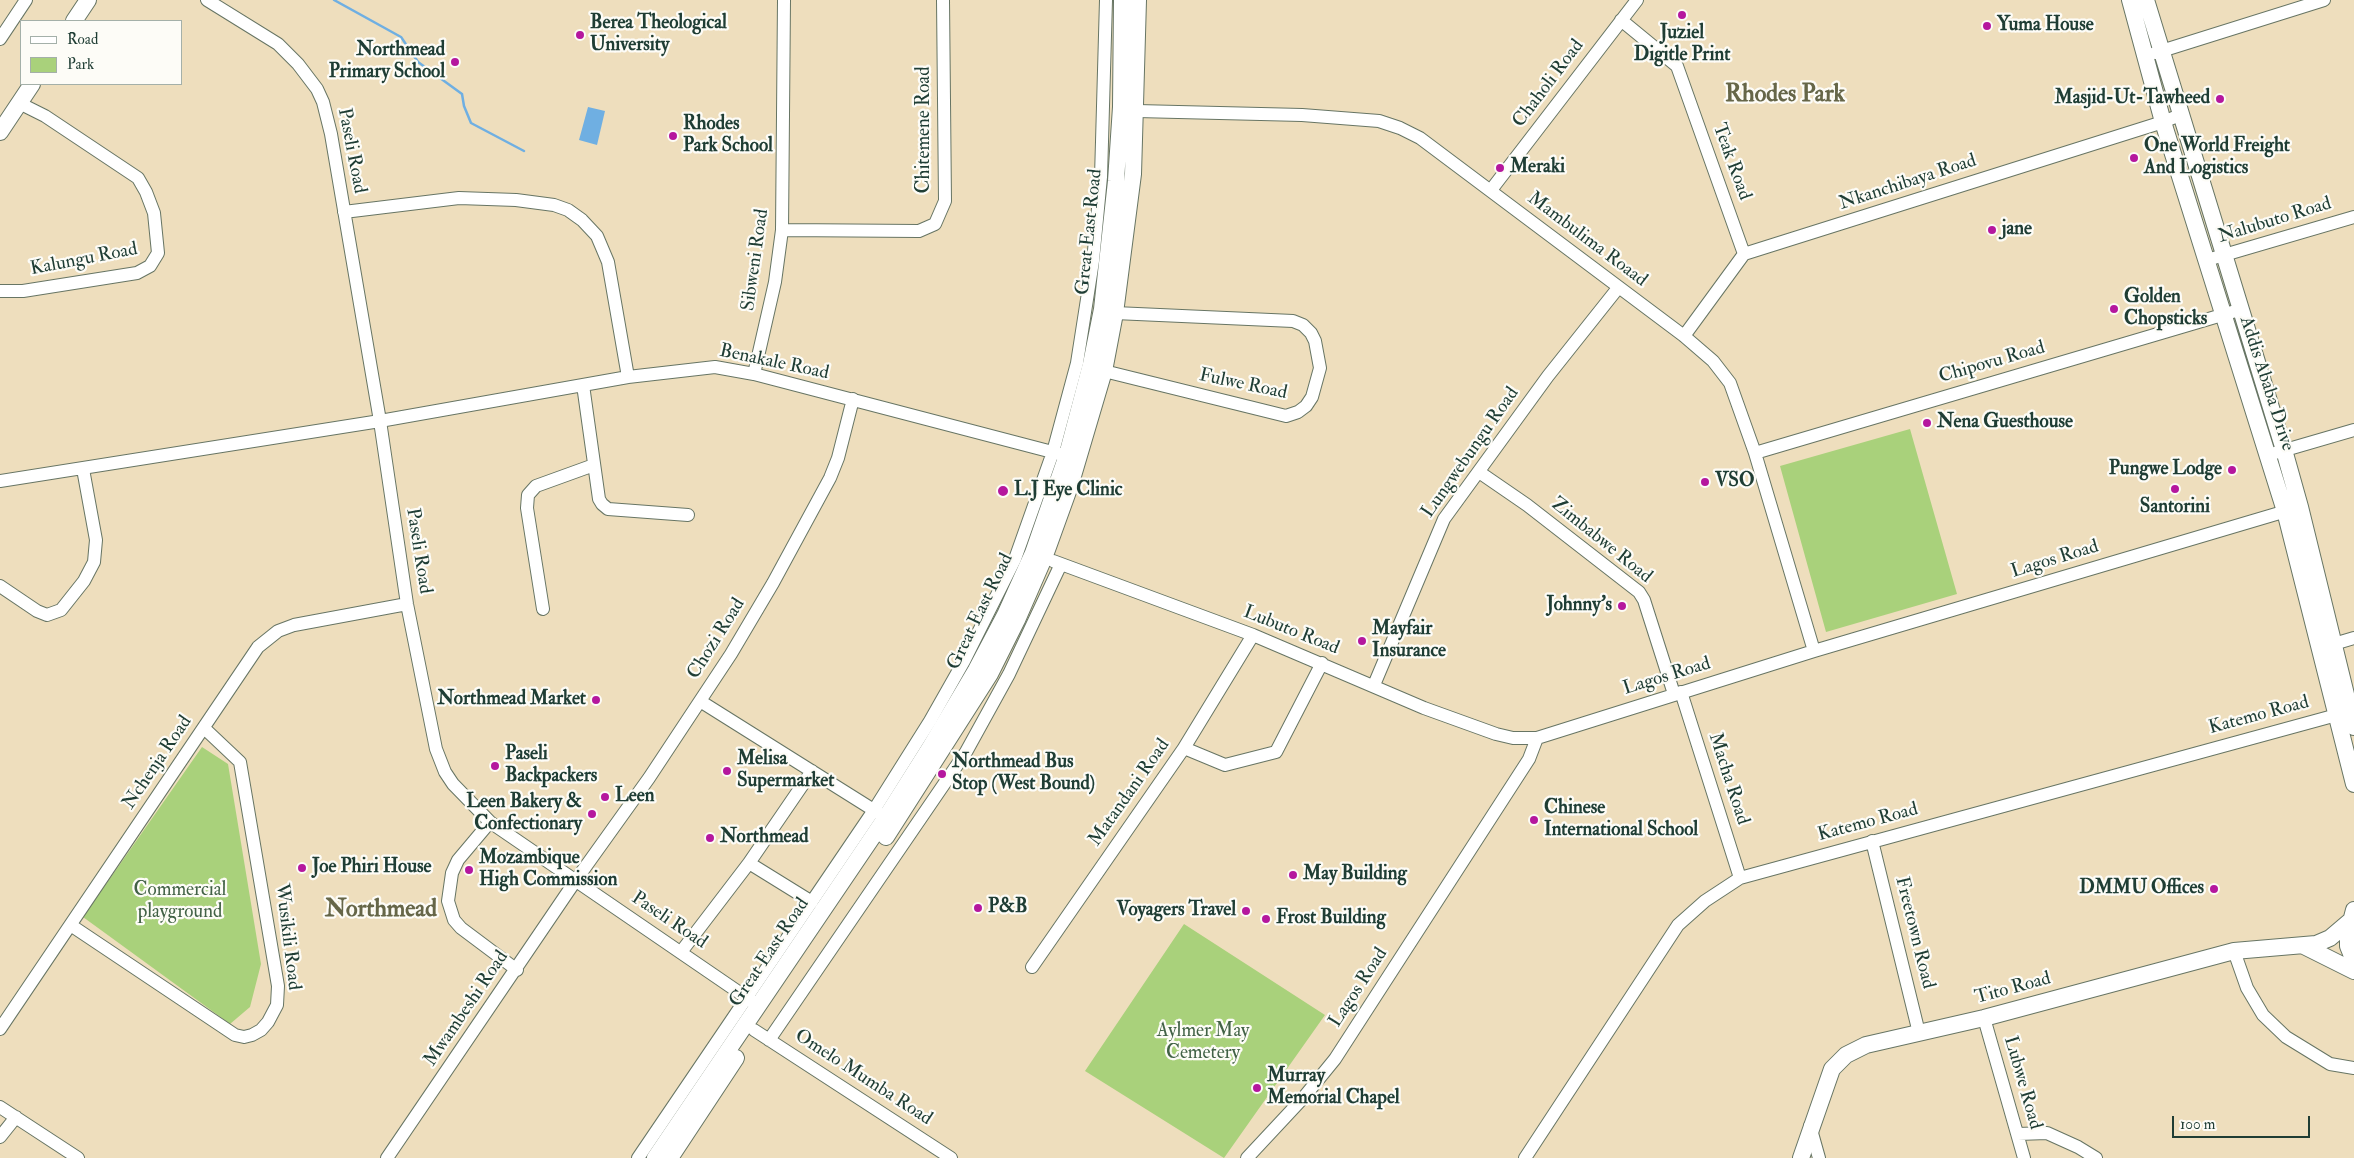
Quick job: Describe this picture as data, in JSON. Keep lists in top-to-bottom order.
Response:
{
  "streets": {
    "main road": ["Great East Road", "Addis Ababa Drive", "Tito Road"],
    "street": [
      "Chaholi Road",
      "Chitemene Road",
      "Paseli Road",
      "Teak Road",
      "Nkanchibaya Road",
      "Nalubuto Road",
      "Mambulima Roaad",
      "Kalungu Road",
      "Sibweni Road",
      "Benakale Road",
      "Chipovu Road",
      "Fulwe Road",
      "Lungwebungu Road",
      "Zimbabwe Road",
      "Lagos Road",
      "Lubuto Road",
      "Chozi Road",
      "Katemo Road",
      "Nchenja Road",
      "Macha Road",
      "Matandani Road",
      "Freetown Road",
      "Wusikili Road",
      "Mwambeshi Road",
      "Omelo Mumba Road",
      "Lubwe Road"
    ]
  },
  "crossings": [
    ["Chaholi Road", "Teak Road"],
    ["Chaholi Road", "Mambulima Roaad"],
    ["Chitemene Road", "Sibweni Road"],
    ["Paseli Road", "Great East Road"],
    ["Paseli Road", "Benakale Road"],
    ["Paseli Road", "Chozi Road"],
    ["Paseli Road", "Nchenja Road"],
    ["Paseli Road", "Mwambeshi Road"],
    ["Teak Road", "Nkanchibaya Road"],
    ["Nkanchibaya Road", "Addis Ababa Drive"],
    ["Nalubuto Road", "Addis Ababa Drive"],
    ["Great East Road", "Mambulima Roaad"],
    ["Great East Road", "Benakale Road"],
    ["Great East Road", "Fulwe Road"],
    ["Great East Road", "Lubuto Road"],
    ["Great East Road", "Omelo Mumba Road"],
    ["Mambulima Roaad", "Chipovu Road"],
    ["Mambulima Roaad", "Lungwebungu Road"],
    ["Mambulima Roaad", "Lagos Road"],
    ["Sibweni Road", "Benakale Road"],
    ["Benakale Road", "Chozi Road"],
    ["Chipovu Road", "Addis Ababa Drive"],
    ["Addis Ababa Drive", "Lagos Road"],
    ["Addis Ababa Drive", "Katemo Road"],
    ["Lungwebungu Road", "Zimbabwe Road"],
    ["Lungwebungu Road", "Lubuto Road"],
    ["Zimbabwe Road", "Lagos Road"],
    ["Zimbabwe Road", "Macha Road"],
    ["Lagos Road", "Lubuto Road"],
    ["Lagos Road", "Macha Road"],
    ["Lubuto Road", "Matandani Road"],
    ["Chozi Road", "Mwambeshi Road"],
    ["Katemo Road", "Macha Road"],
    ["Katemo Road", "Freetown Road"],
    ["Nchenja Road", "Wusikili Road"],
    ["Freetown Road", "Tito Road"],
    ["Tito Road", "Lubwe Road"]
  ],
  "districts": ["Rhodes Park", "Northmead"],
  "parks": ["Commercial playground", "Aylmer May Cemetery"],
  "places": [
    "Juziel Digitle Print",
    "Yuma House",
    "Berea Theological University",
    "Northmead Primary School",
    "Masjid-Ut-Tawheed",
    "Rhodes Park School",
    "One World Freight And Logistics",
    "Meraki",
    "jane",
    "Golden Chopsticks",
    "Nena Guesthouse",
    "Pungwe Lodge",
    "VSO",
    "Santorini",
    "L.J Eye Clinic",
    "Johnny’s",
    "Mayfair Insurance",
    "Northmead Market",
    "Paseli Backpackers",
    "Melisa Supermarket",
    "Northmead Bus Stop (West Bound)",
    "Leen",
    "Leen Bakery & Confectionary",
    "Chinese International School",
    "Northmead",
    "Joe Phiri House",
    "Mozambique High Commission",
    "May Building",
    "DMMU Offices",
    "P&B",
    "Voyagers Travel",
    "Frost Building",
    "Murray Memorial Chapel"
  ],
  "legend": ["Road", "Park"],
  "scale_bar": "100 m"
}
